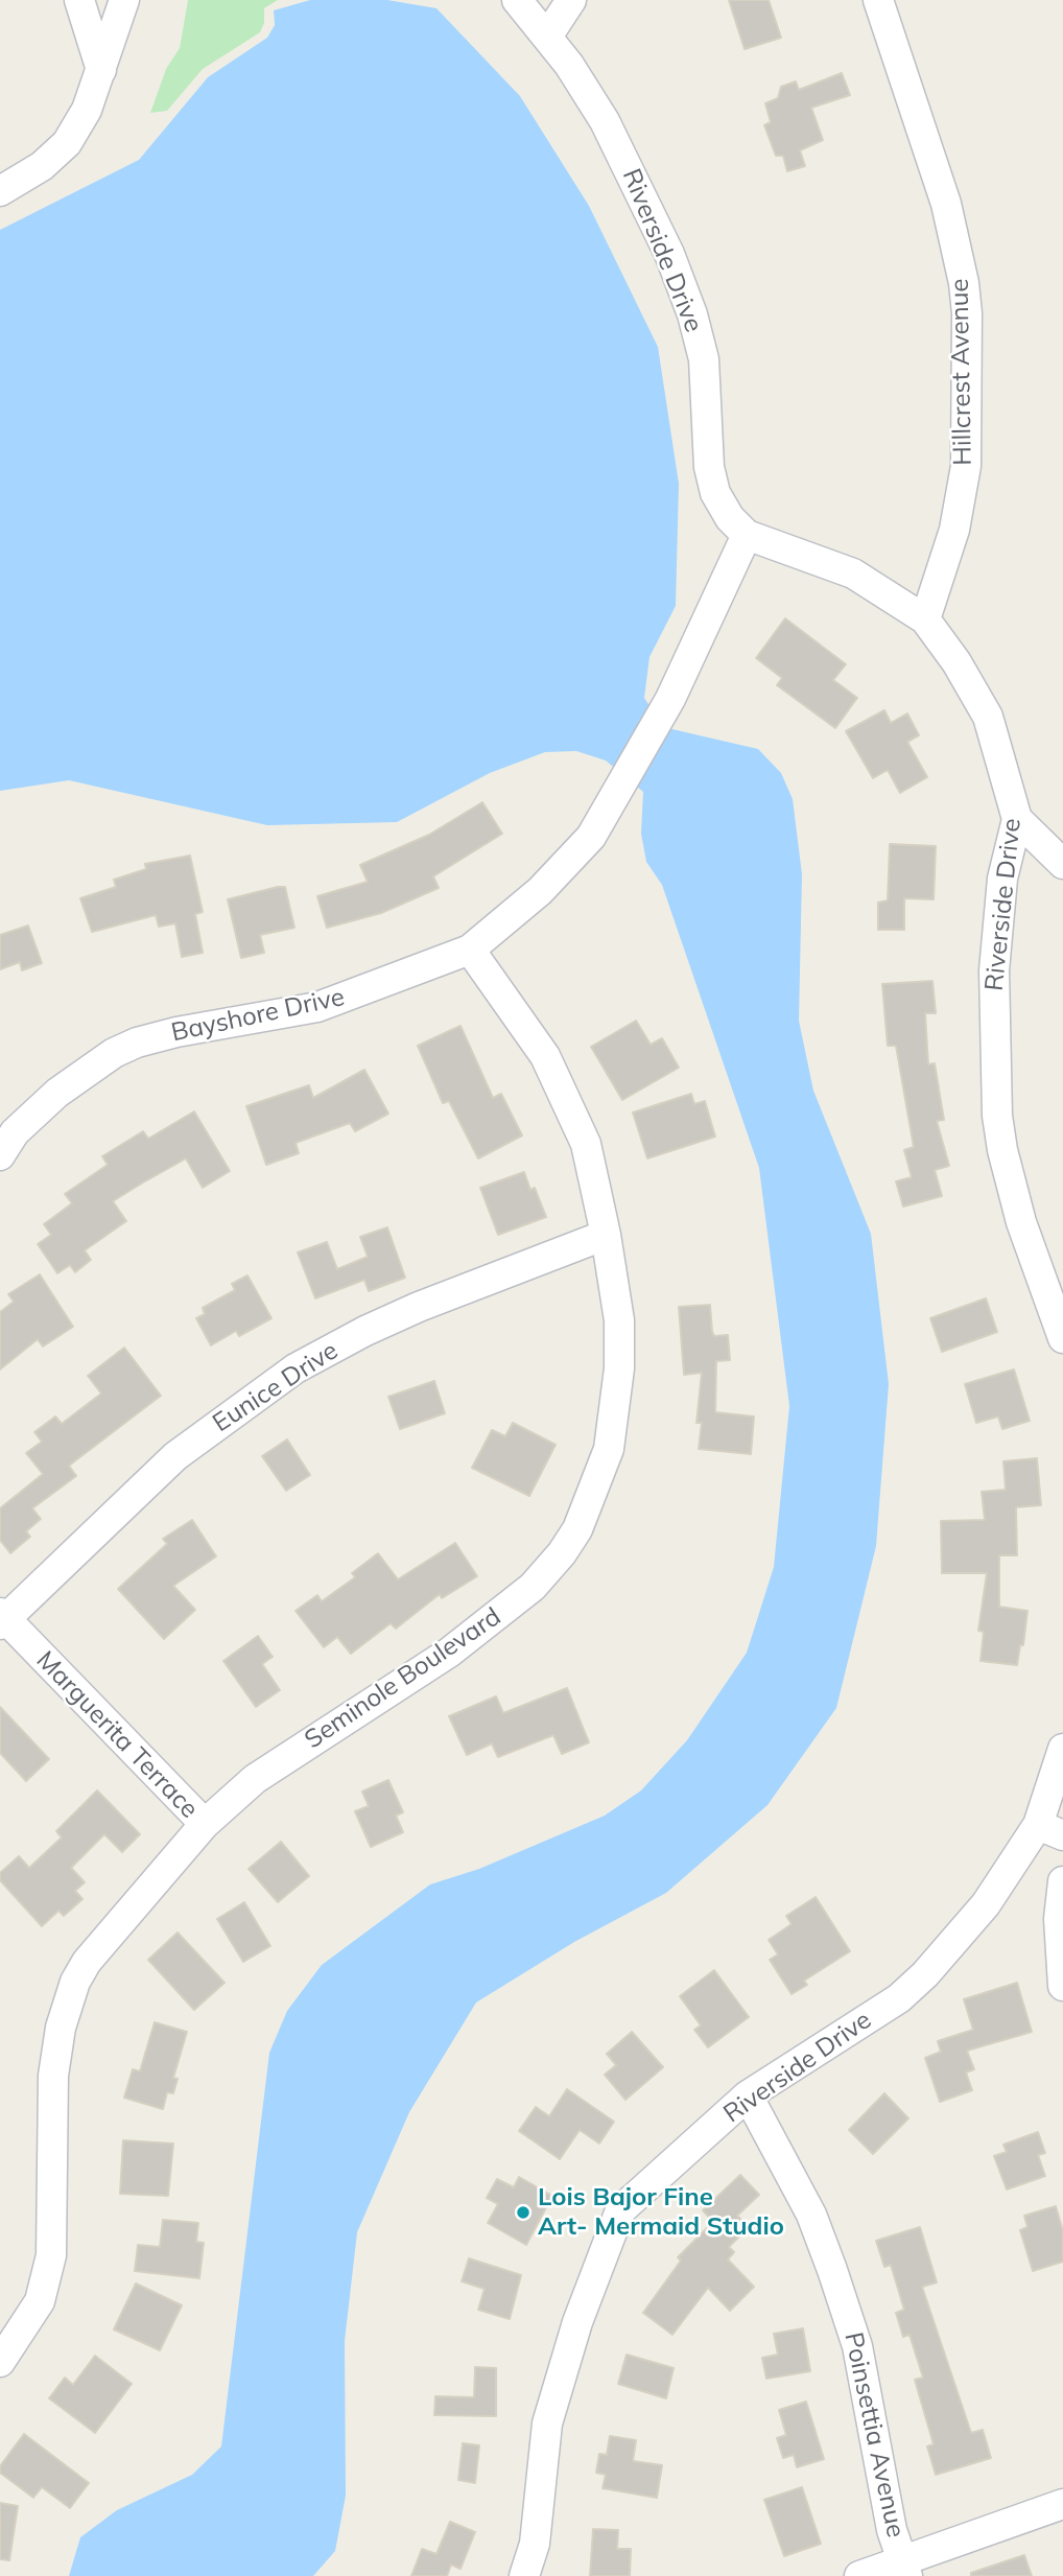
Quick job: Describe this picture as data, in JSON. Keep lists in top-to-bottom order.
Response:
{
  "streets": {
    "street": [
      "Riverside Drive",
      "Hillcrest Avenue",
      "Bayshore Drive",
      "Eunice Drive",
      "Seminole Boulevard",
      "Marguerita Terrace",
      "Poinsettia Avenue"
    ]
  },
  "crossings": [
    ["Riverside Drive", "Hillcrest Avenue"],
    ["Riverside Drive", "Bayshore Drive"],
    ["Riverside Drive", "Poinsettia Avenue"],
    ["Bayshore Drive", "Seminole Boulevard"],
    ["Eunice Drive", "Seminole Boulevard"],
    ["Eunice Drive", "Marguerita Terrace"],
    ["Seminole Boulevard", "Marguerita Terrace"]
  ],
  "places": ["Lois Bajor Fine Art- Mermaid Studio"]
}
